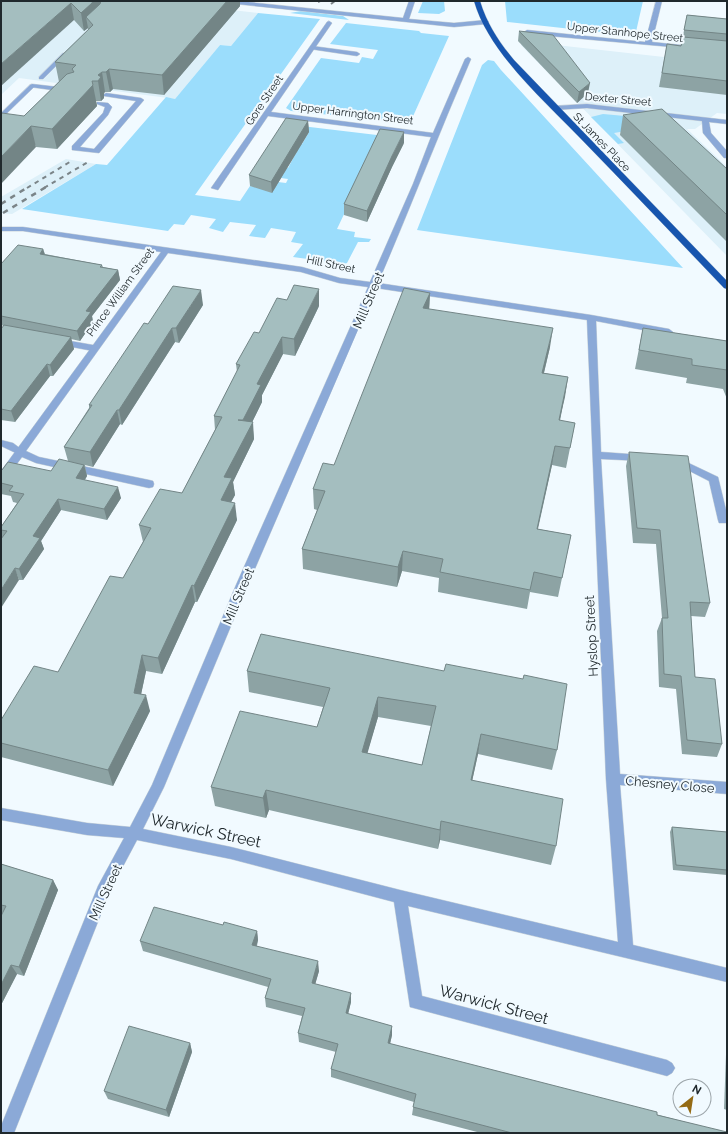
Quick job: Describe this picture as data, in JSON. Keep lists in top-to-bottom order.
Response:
{
  "streets": {
    "highway": ["St James Place"],
    "street": [
      "Upper Stanhope Street",
      "Dexter Street",
      "Gore Street",
      "Upper Harrington Street",
      "Hill Street",
      "Prince William Street",
      "Mill Street",
      "Hyslop Street",
      "Chesney Close",
      "Warwick Street"
    ]
  },
  "crossings": [
    ["Dexter Street", "St James Place"],
    ["Gore Street", "Upper Harrington Street"],
    ["Upper Harrington Street", "Mill Street"],
    ["Hill Street", "Prince William Street"],
    ["Hill Street", "Mill Street"],
    ["Hill Street", "Hyslop Street"],
    ["Mill Street", "Warwick Street"],
    ["Hyslop Street", "Chesney Close"],
    ["Hyslop Street", "Warwick Street"]
  ],
  "north": "top right"
}
